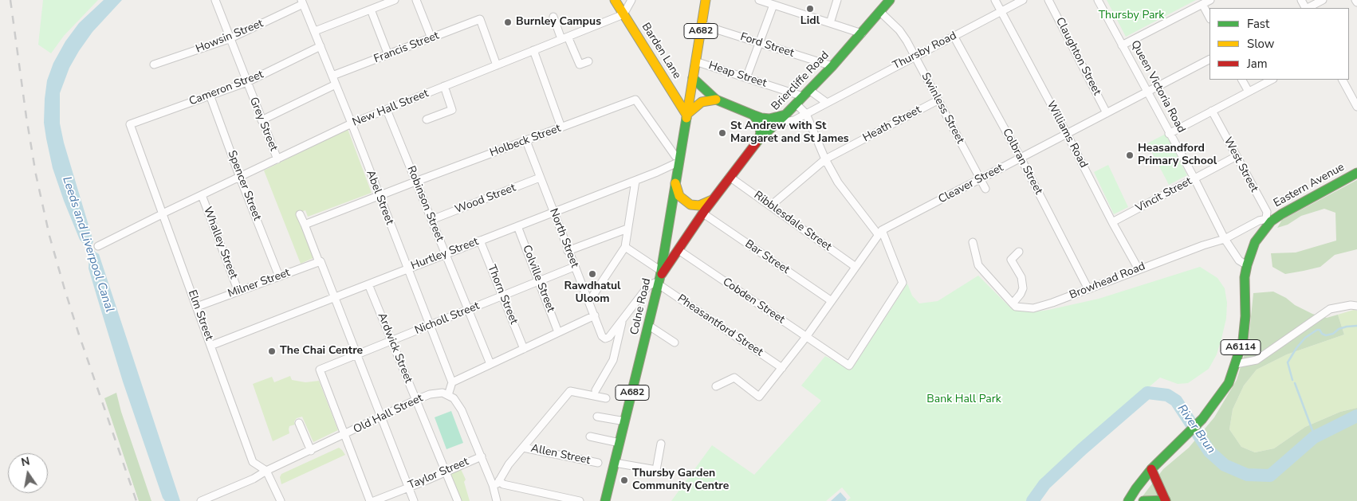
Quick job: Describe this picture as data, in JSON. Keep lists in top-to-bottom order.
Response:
{
  "streets": {
    "main road": [
      "A682",
      "Barden Lane",
      "Briercliffe Road",
      "Eastern Avenue",
      "Colne Road",
      "A6114"
    ],
    "street": [
      "Howsin Street",
      "Ford Street",
      "Francis Street",
      "Thursby Road",
      "Claughton Street",
      "Heap Street",
      "Queen Victoria Road",
      "Cameron Street",
      "New Hall Street",
      "Swinless Street",
      "Grey Street",
      "Heath Street",
      "Williams Road",
      "Holbeck Street",
      "Colbran Street",
      "West Street",
      "Cleaver Street",
      "Spencer Street",
      "Vincit Street",
      "Abel Street",
      "Wood Street",
      "Robinson Street",
      "Ribblesdale Street",
      "North Street",
      "Whalley Street",
      "Hurtley Street",
      "Bar Street",
      "Colville Street",
      "Browhead Road",
      "Milner Street",
      "Thorn Street",
      "Cobden Street",
      "Elm Street",
      "Nicholl Street",
      "Pheasantford Street",
      "Ardwick Street",
      "Old Hall Street",
      "Allen Street",
      "Taylor Street"
    ]
  },
  "crossings": [
    ["A682", "Ford Street"],
    ["A682", "Heap Street"],
    ["A682", "Colne Road"],
    ["Howsin Street", "Grey Street"],
    ["Howsin Street", "Abel Street"],
    ["Ford Street", "Briercliffe Road"],
    ["Francis Street", "New Hall Street"],
    ["Francis Street", "Abel Street"],
    ["Barden Lane", "New Hall Street"],
    ["Barden Lane", "Colne Road"],
    ["Thursby Road", "Briercliffe Road"],
    ["Thursby Road", "Swinless Street"],
    ["Thursby Road", "Williams Road"],
    ["Thursby Road", "Colbran Street"],
    ["Claughton Street", "Cleaver Street"],
    ["Heap Street", "Briercliffe Road"],
    ["Briercliffe Road", "Swinless Street"],
    ["Briercliffe Road", "Ribblesdale Street"],
    ["Briercliffe Road", "Bar Street"],
    ["Briercliffe Road", "Cobden Street"],
    ["Briercliffe Road", "Colne Road"],
    ["Briercliffe Road", "Pheasantford Street"],
    ["Queen Victoria Road", "Cleaver Street"],
    ["Queen Victoria Road", "Eastern Avenue"],
    ["Queen Victoria Road", "Vincit Street"],
    ["Queen Victoria Road", "Browhead Road"],
    ["Queen Victoria Road", "A6114"],
    ["Cameron Street", "Grey Street"],
    ["Cameron Street", "Spencer Street"],
    ["Cameron Street", "Abel Street"],
    ["Cameron Street", "Elm Street"],
    ["New Hall Street", "Grey Street"],
    ["New Hall Street", "Spencer Street"],
    ["New Hall Street", "Abel Street"],
    ["New Hall Street", "Robinson Street"],
    ["New Hall Street", "Whalley Street"],
    ["New Hall Street", "Elm Street"],
    ["Swinless Street", "Heath Street"],
    ["Swinless Street", "Cleaver Street"],
    ["Heath Street", "Ribblesdale Street"],
    ["Williams Road", "Cleaver Street"],
    ["Williams Road", "Vincit Street"],
    ["Williams Road", "Browhead Road"],
    ["Holbeck Street", "Abel Street"],
    ["Holbeck Street", "Robinson Street"],
    ["Holbeck Street", "North Street"],
    ["Holbeck Street", "Hurtley Street"],
    ["Holbeck Street", "Colne Road"],
    ["Colbran Street", "Cleaver Street"],
    ["Colbran Street", "Browhead Road"],
    ["West Street", "Eastern Avenue"],
    ["West Street", "Vincit Street"],
    ["West Street", "Browhead Road"],
    ["Cleaver Street", "Ribblesdale Street"],
    ["Cleaver Street", "Bar Street"],
    ["Cleaver Street", "Cobden Street"],
    ["Cleaver Street", "Pheasantford Street"],
    ["Spencer Street", "Milner Street"],
    ["Eastern Avenue", "Browhead Road"],
    ["Eastern Avenue", "A6114"],
    ["Abel Street", "Hurtley Street"],
    ["Abel Street", "Nicholl Street"],
    ["Wood Street", "Robinson Street"],
    ["Wood Street", "North Street"],
    ["Robinson Street", "Hurtley Street"],
    ["Robinson Street", "Nicholl Street"],
    ["North Street", "Hurtley Street"],
    ["North Street", "Nicholl Street"],
    ["Whalley Street", "Milner Street"],
    ["Hurtley Street", "Colville Street"],
    ["Hurtley Street", "Thorn Street"],
    ["Hurtley Street", "Colne Road"],
    ["Hurtley Street", "Elm Street"],
    ["Hurtley Street", "Ardwick Street"],
    ["Colville Street", "Nicholl Street"],
    ["Milner Street", "Elm Street"],
    ["Thorn Street", "Nicholl Street"],
    ["Colne Road", "Pheasantford Street"],
    ["Elm Street", "Old Hall Street"],
    ["Nicholl Street", "Ardwick Street"],
    ["Nicholl Street", "Old Hall Street"],
    ["Ardwick Street", "Old Hall Street"],
    ["Ardwick Street", "Taylor Street"]
  ],
  "water": ["Leeds and Liverpool Canal", "River Brun"],
  "parks": ["Thursby Park", "Bank Hall Park"],
  "places": [
    "Lidl",
    "Burnley Campus",
    "St Andrew with St Margaret and St James",
    "Heasandford Primary School",
    "Rawdhatul Uloom",
    "The Chai Centre",
    "Thursby Garden Community Centre"
  ],
  "legend": ["Fast", "Slow", "Jam"],
  "north": "top"
}
